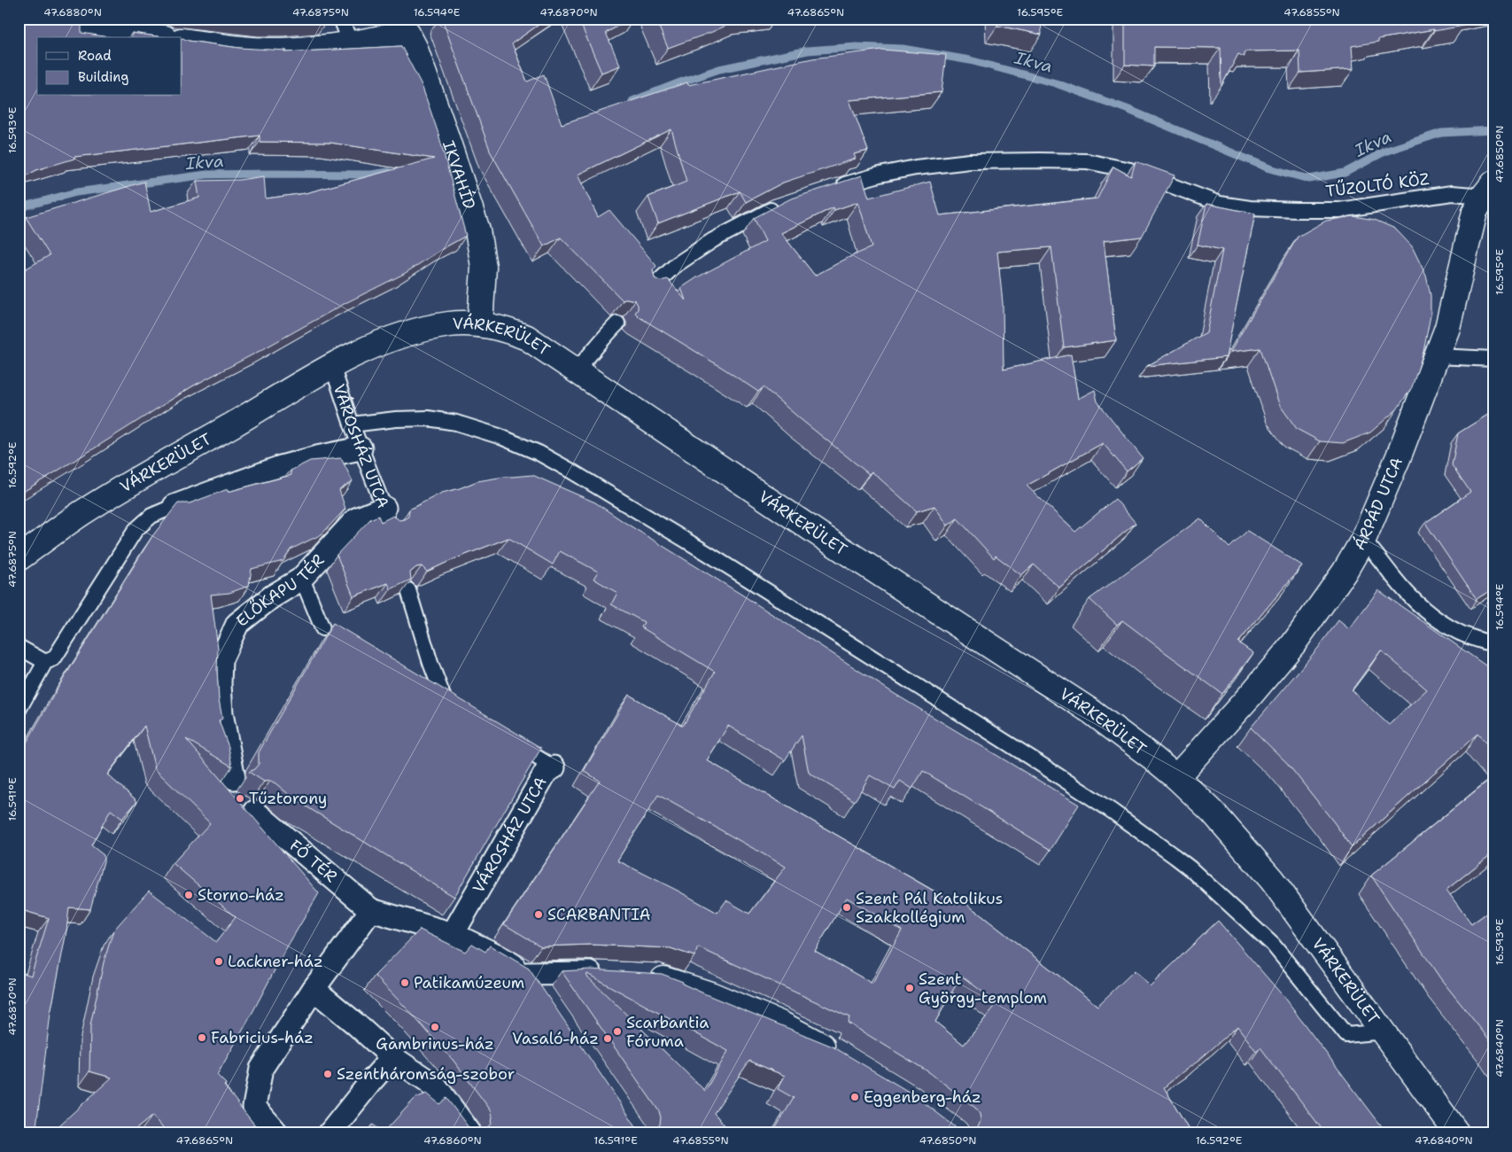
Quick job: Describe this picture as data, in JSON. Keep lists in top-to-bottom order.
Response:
{
  "streets": {
    "street": [
      "IKVAHÍD",
      "VÁRKERÜLET",
      "VÁROSHÁZ UTCA",
      "ÁRPÁD UTCA",
      "ELŐKAPU TÉR",
      "FŐ TÉR"
    ],
    "lane": ["TŰZOLTÓ KÖZ"]
  },
  "crossings": [
    ["IKVAHÍD", "VÁRKERÜLET"],
    ["TŰZOLTÓ KÖZ", "ÁRPÁD UTCA"],
    ["VÁRKERÜLET", "VÁROSHÁZ UTCA"],
    ["VÁRKERÜLET", "ÁRPÁD UTCA"],
    ["VÁROSHÁZ UTCA", "ELŐKAPU TÉR"],
    ["VÁROSHÁZ UTCA", "FŐ TÉR"]
  ],
  "water": ["Ikva"],
  "places": [
    "Tűztorony",
    "Storno-ház",
    "Szent Pál Katolikus Szakkollégium",
    "SCARBANTIA",
    "Lackner-ház",
    "Patikamúzeum",
    "Szent György-templom",
    "Gambrinus-ház",
    "Scarbantia Fóruma",
    "Fabricius-ház",
    "Vasaló-ház",
    "Szentháromság-szobor",
    "Eggenberg-ház"
  ],
  "legend": ["Road", "Building"],
  "coordinates": [
    "47.6880°N",
    "47.6875°N",
    "16.594°E",
    "47.6870°N",
    "47.6865°N",
    "16.595°E",
    "47.6855°N",
    "16.593°E",
    "47.6850°N",
    "16.592°E",
    "16.591°E",
    "47.6840°N",
    "47.6860°N"
  ]
}
